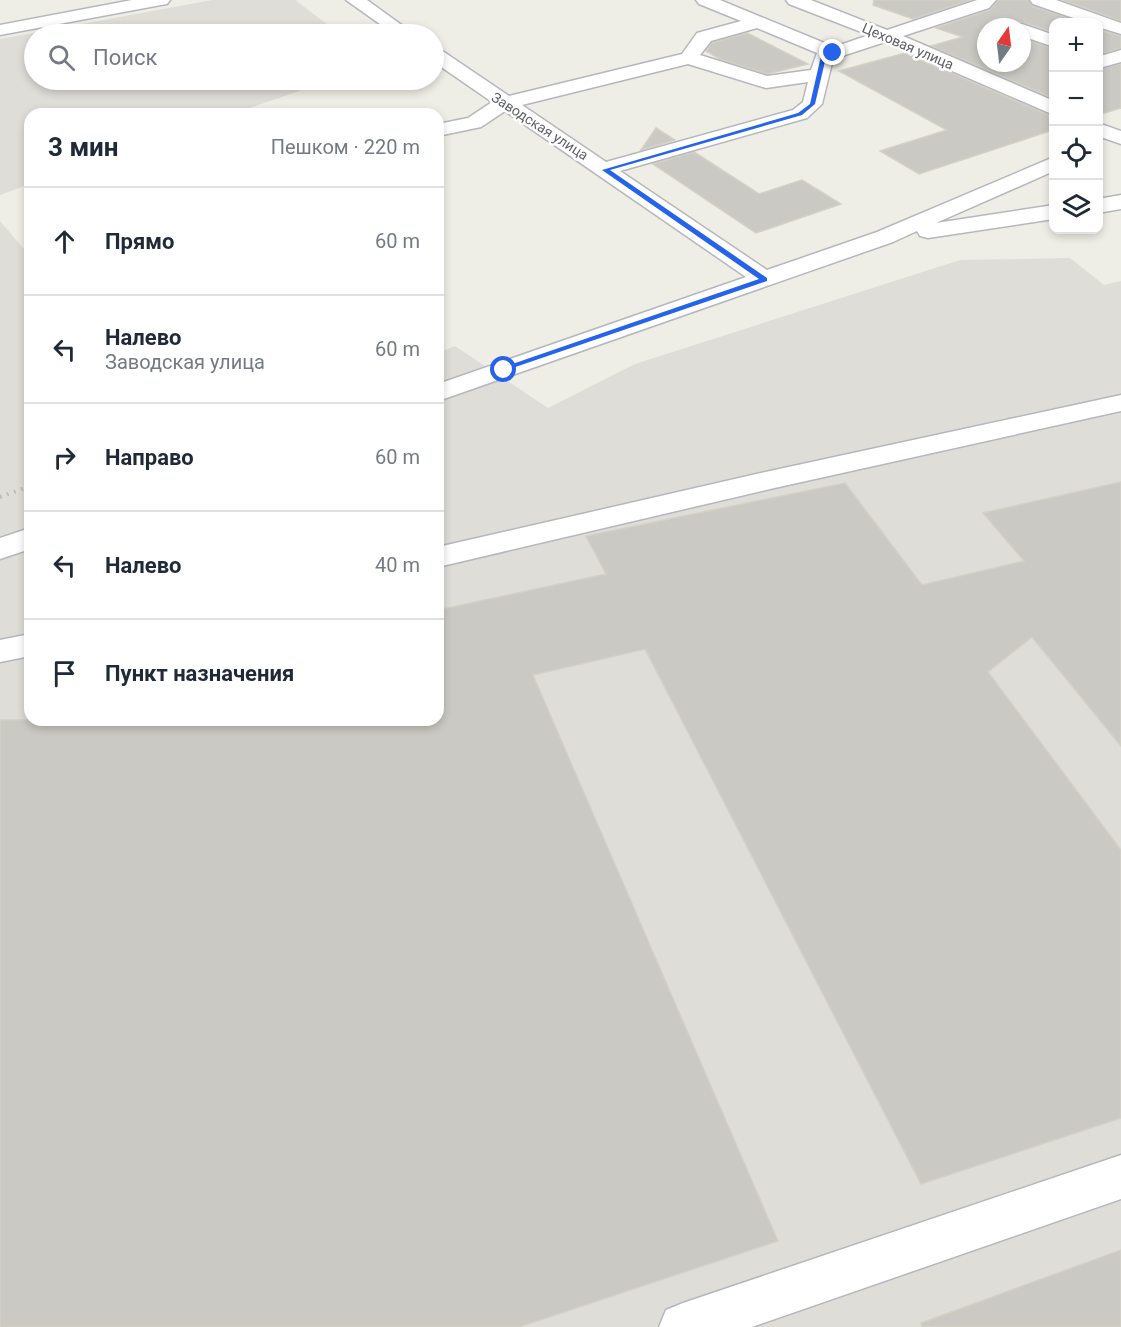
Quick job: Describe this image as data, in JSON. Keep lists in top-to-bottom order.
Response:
{
  "streets": {
    "street": ["Цеховая улица", "Заводская улица"]
  },
  "north": "top",
  "page": {
    "map_buttons": ["+", "−"],
    "search": "Поиск",
    "heading": ["3 мин", "Пешком · 220 m"],
    "list": [
      ["Прямо", "60 m"],
      ["Налево", "Заводская улица", "60 m"],
      ["Направо", "60 m"],
      ["Налево", "40 m"],
      "Пункт назначения"
    ]
  }
}
